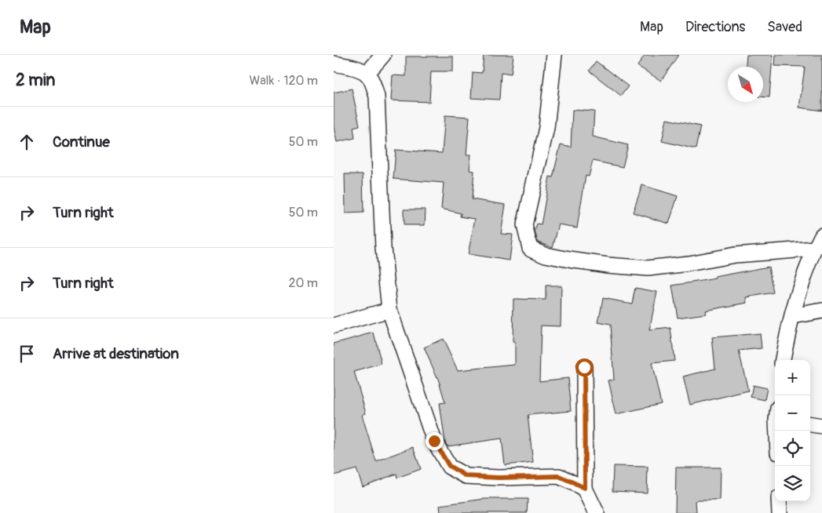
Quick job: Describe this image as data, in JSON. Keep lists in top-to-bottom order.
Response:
{
  "north": "bottom right",
  "page": {
    "header": "Map",
    "nav": ["Map", "Directions", "Saved"],
    "heading": ["2 min", "Walk · 120 m"],
    "list": [
      ["Continue", "50 m"],
      ["Turn right", "50 m"],
      ["Turn right", "20 m"],
      "Arrive at destination"
    ],
    "map_buttons": ["+", "−"]
  }
}
